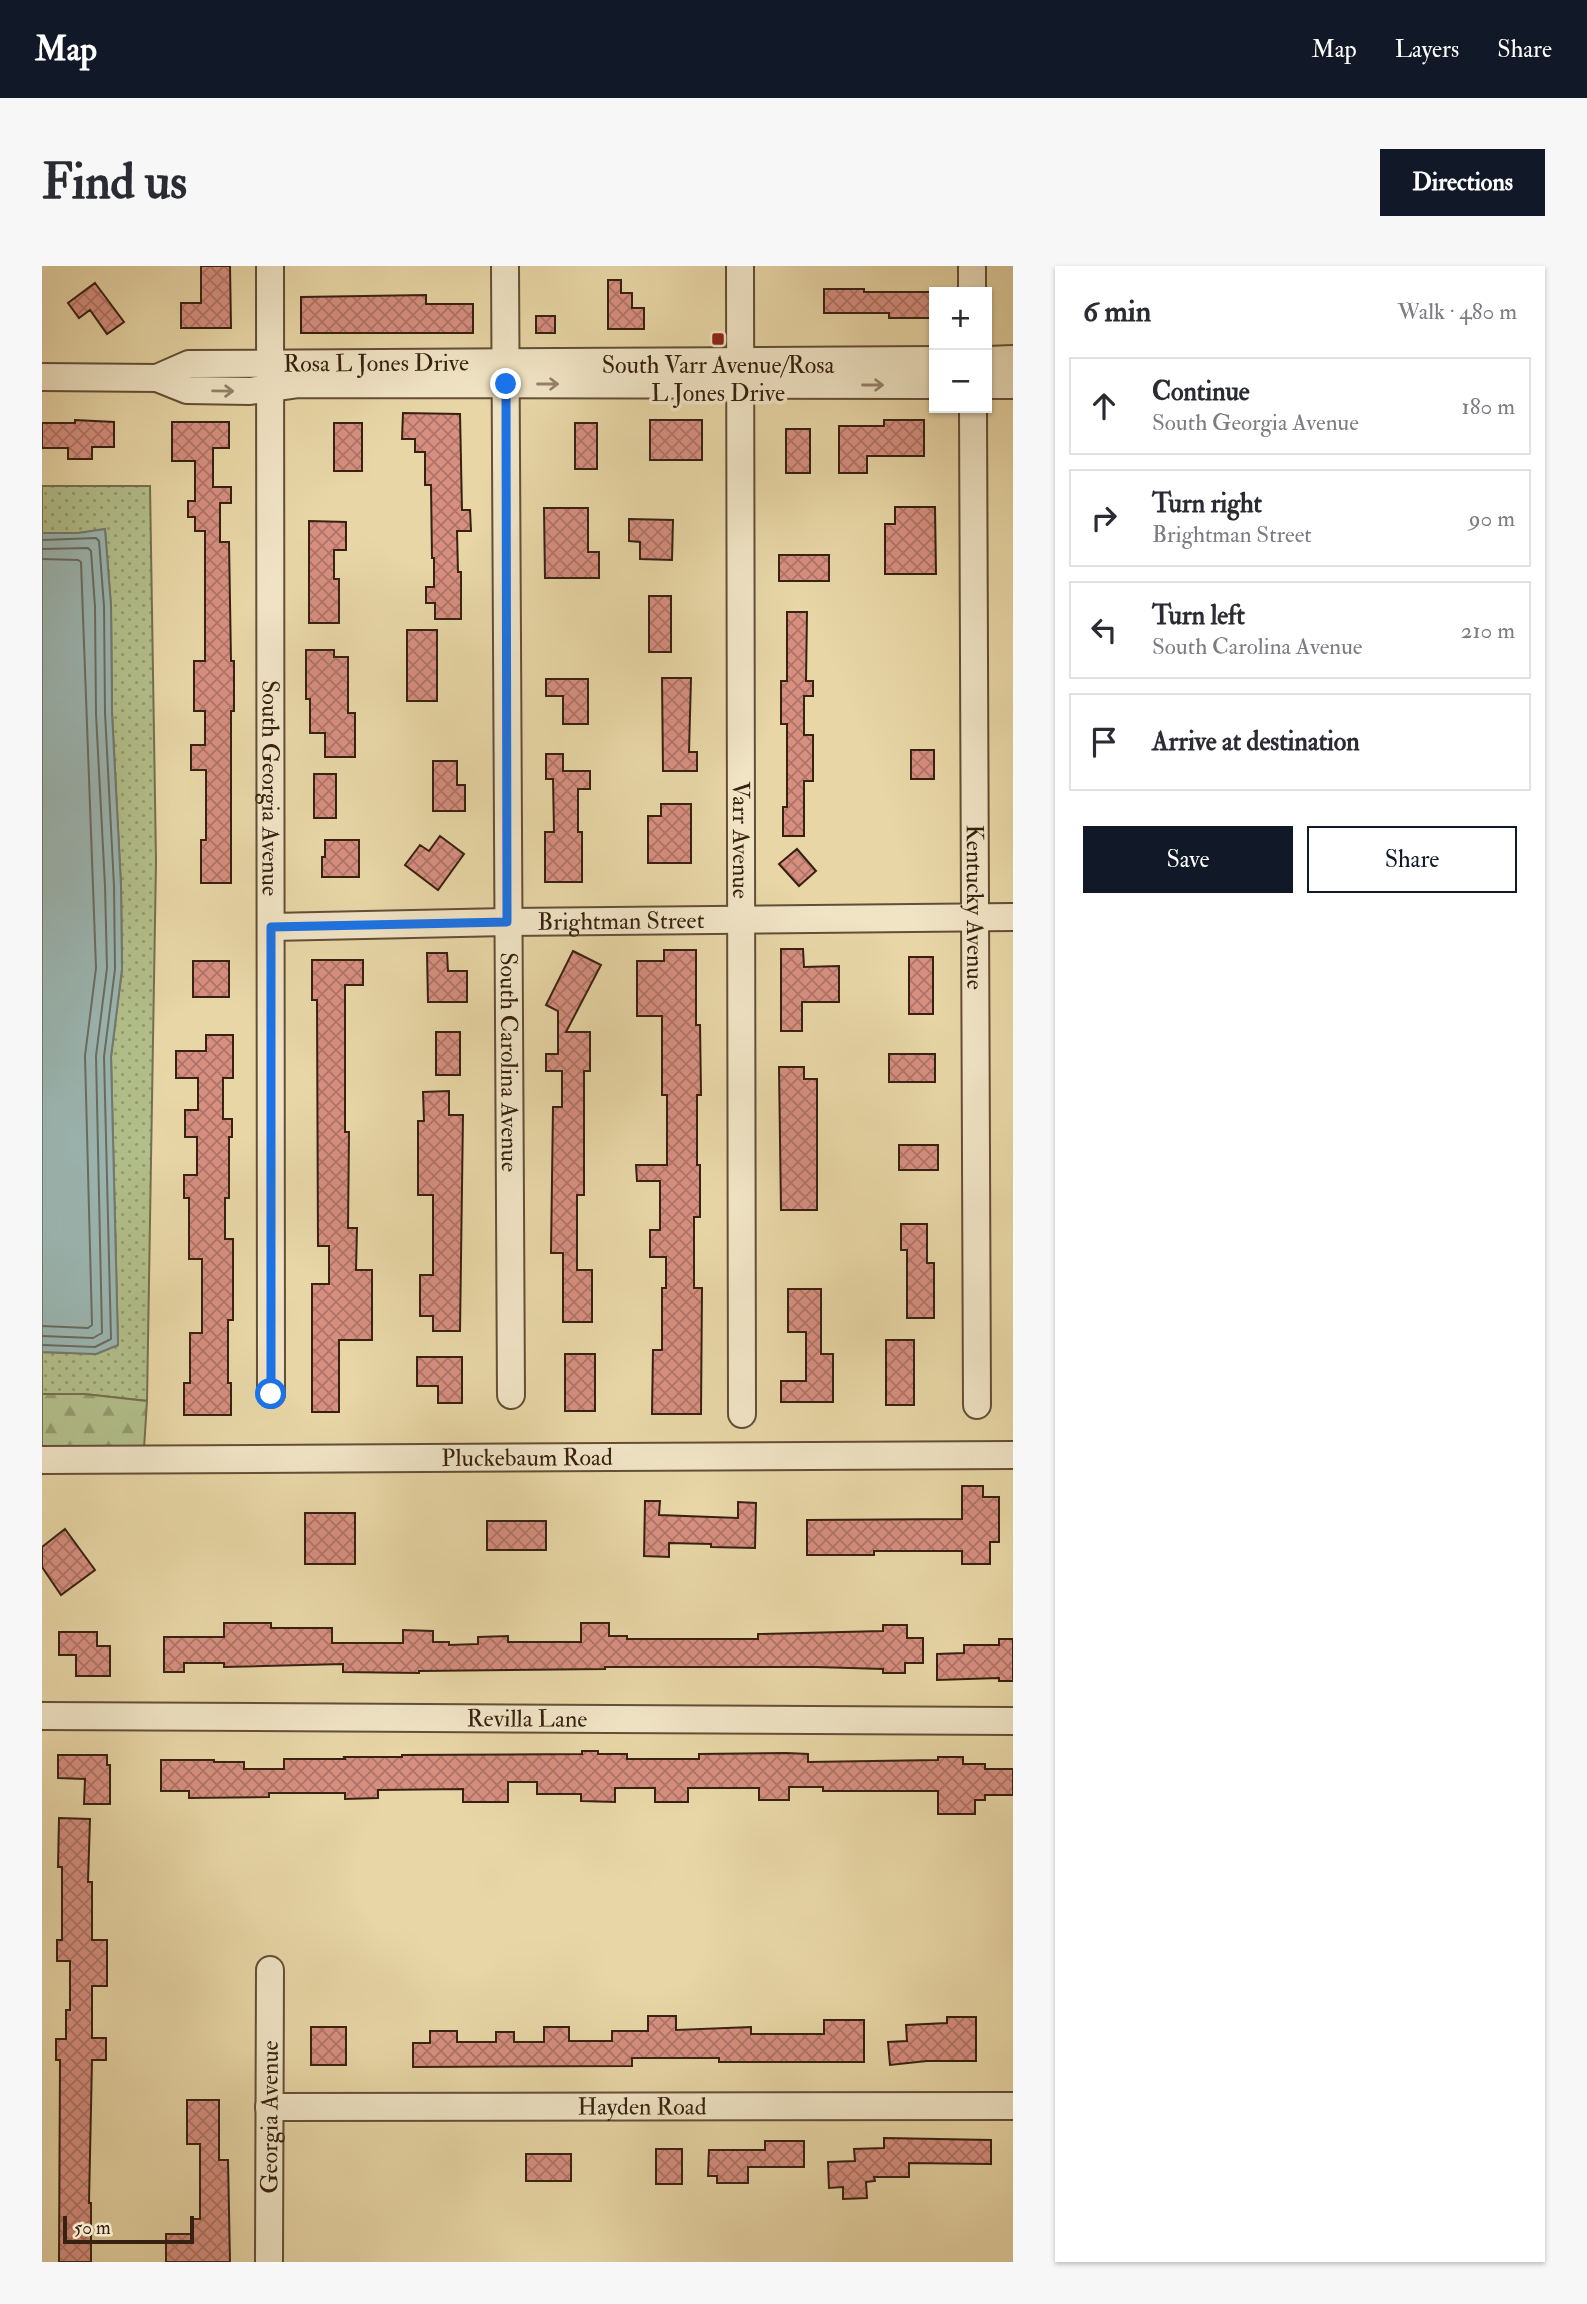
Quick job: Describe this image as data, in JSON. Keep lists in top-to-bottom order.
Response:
{
  "streets": {
    "street": [
      "Rosa L Jones Drive",
      "South Georgia Avenue",
      "Varr Avenue",
      "Kentucky Avenue",
      "Brightman Street",
      "South Carolina Avenue",
      "Pluckebaum Road",
      "Revilla Lane",
      "Hayden Road",
      "Georgia Avenue"
    ]
  },
  "crossings": [
    ["Rosa L Jones Drive", "South Georgia Avenue"],
    ["Rosa L Jones Drive", "Varr Avenue"],
    ["Rosa L Jones Drive", "South Carolina Avenue"],
    ["South Georgia Avenue", "Brightman Street"],
    ["Varr Avenue", "Brightman Street"],
    ["Kentucky Avenue", "Brightman Street"],
    ["Brightman Street", "South Carolina Avenue"],
    ["Hayden Road", "Georgia Avenue"]
  ],
  "places": {
    "transit": ["South Varr Avenue/Rosa L Jones Drive"]
  },
  "scale_bar": "50 m",
  "page": {
    "header": "Map",
    "nav": ["Map", "Layers", "Share"],
    "buttons": [
      "Directions",
      ["Save", "Share"]
    ],
    "title": "Find us",
    "heading": ["6 min", "Walk · 480 m"],
    "map_buttons": ["+", "−"],
    "list": [
      ["Continue", "South Georgia Avenue", "180 m"],
      ["Turn right", "Brightman Street", "90 m"],
      ["Turn left", "South Carolina Avenue", "210 m"],
      "Arrive at destination"
    ],
    "scale": "50 m"
  }
}
